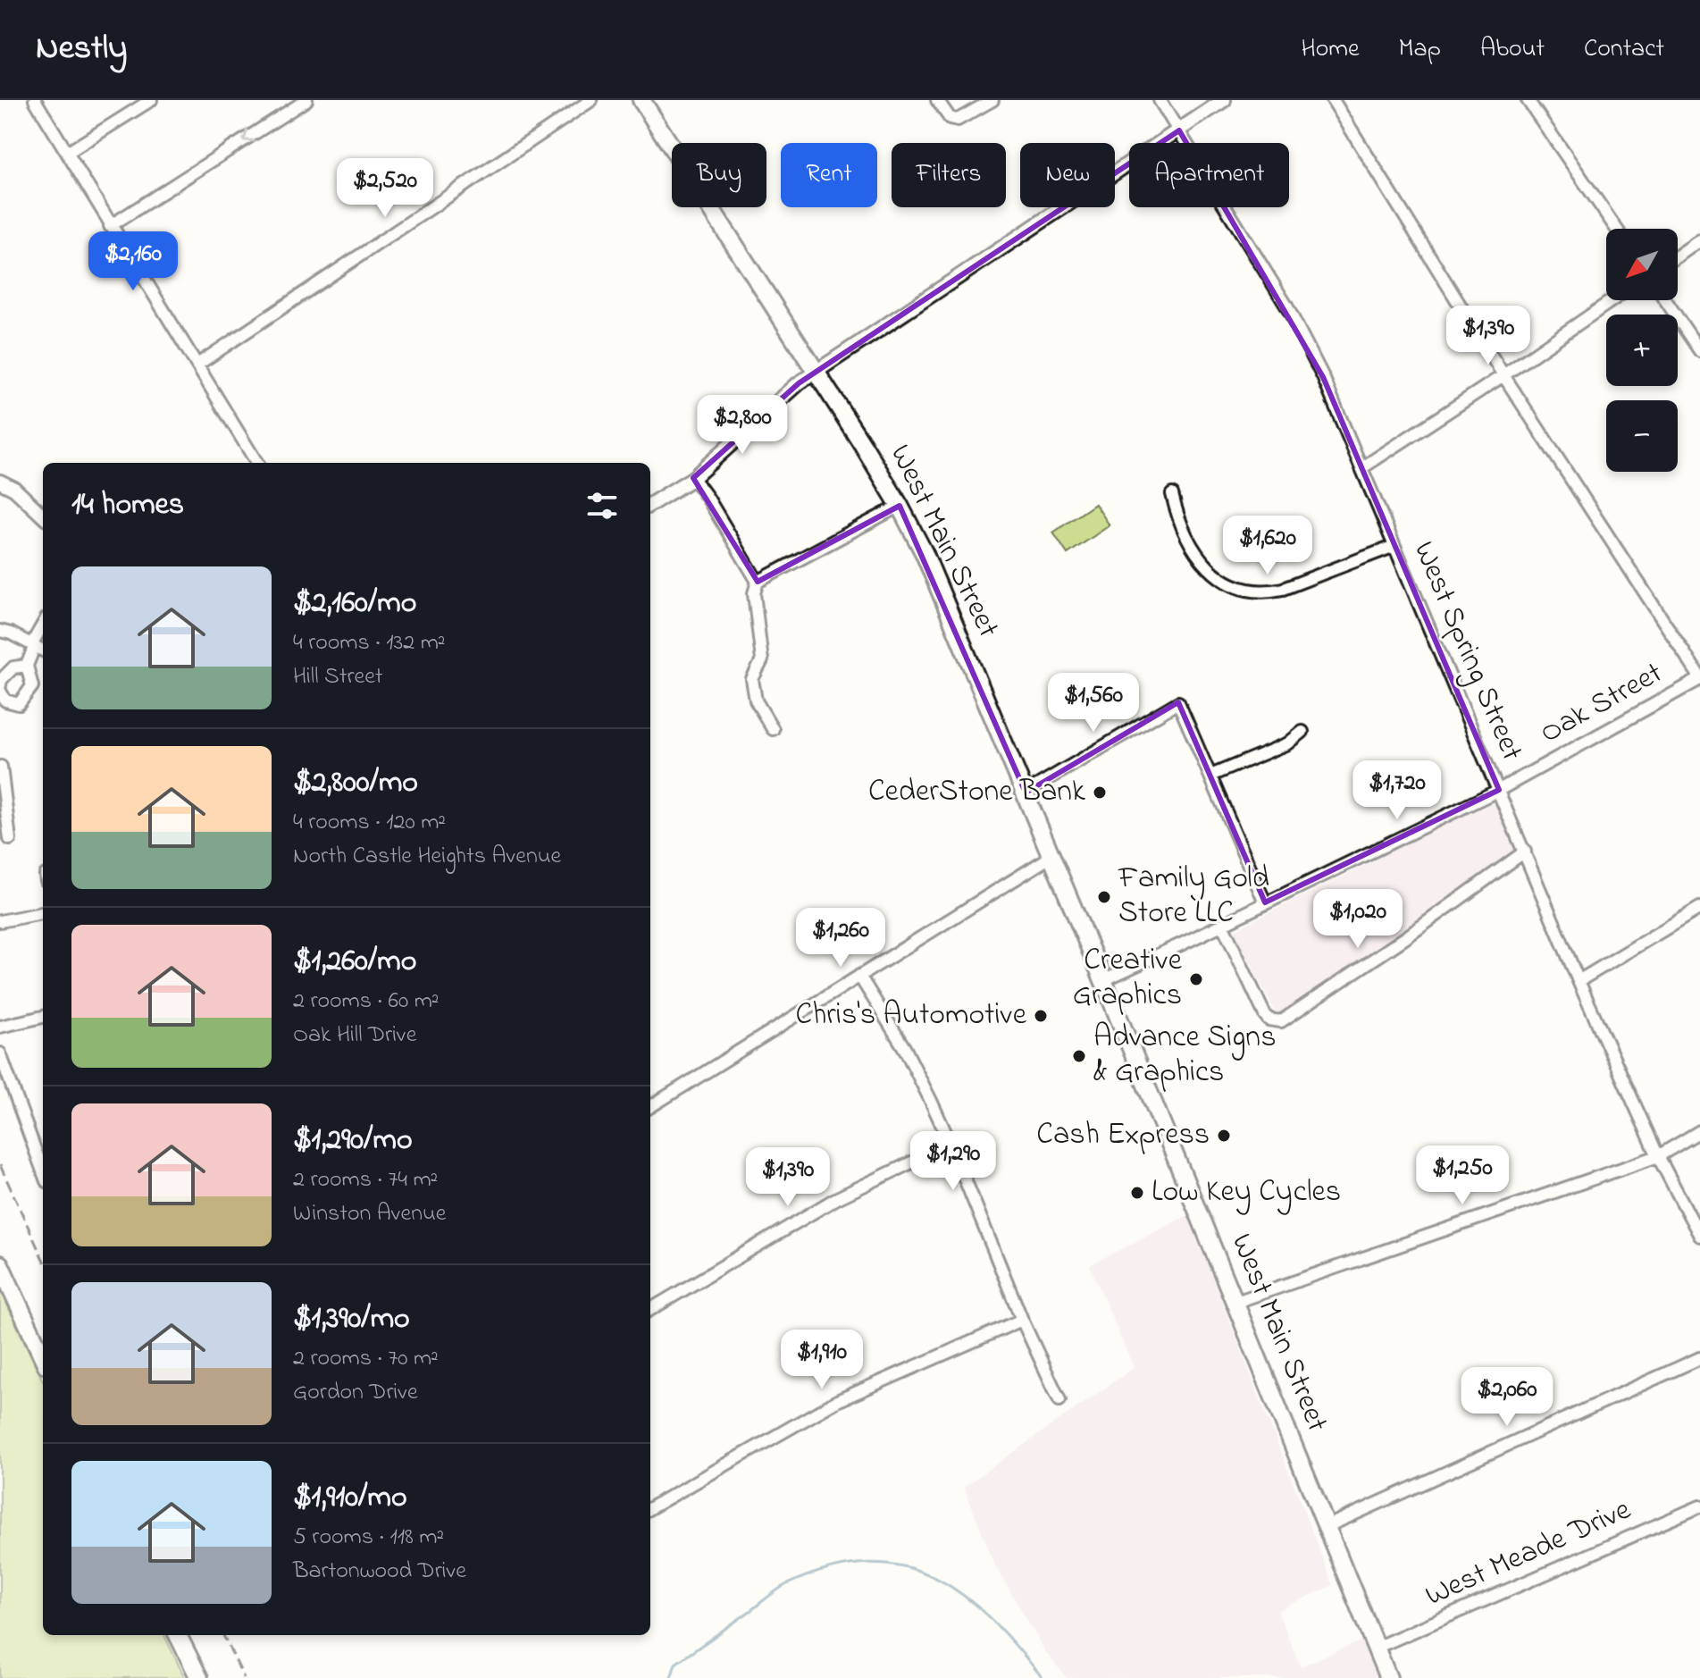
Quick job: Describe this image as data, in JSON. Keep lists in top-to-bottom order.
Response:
{
  "streets": {
    "main road": ["West Main Street"],
    "street": ["West Spring Street", "Oak Street", "West Meade Drive"]
  },
  "crossings": [
    ["West Main Street", "Oak Street"],
    ["West Main Street", "West Meade Drive"],
    ["West Spring Street", "Oak Street"]
  ],
  "places": [
    "CederStone Bank",
    "Family Gold Store LLC",
    "Creative Graphics",
    "Chris's Automotive",
    "Advance Signs & Graphics",
    "Cash Express",
    "Low Key Cycles"
  ],
  "north": "bottom left",
  "page": {
    "header": "Nestly",
    "nav": [
      "Home",
      "Map",
      "About",
      "Contact"
    ],
    "chip": [
      "Buy",
      "Rent",
      "Filters",
      "New",
      "Apartment"
    ],
    "price": [
      "$2,520",
      "$2,160",
      "$1,390",
      "$2,800",
      "$1,620",
      "$1,560",
      "$1,720",
      "$1,020",
      "$1,260",
      "$1,290",
      "$1,250",
      "$1,390",
      "$1,910",
      "$2,060"
    ],
    "map_buttons": ["+", "−"],
    "heading": "14 homes",
    "list": [
      {
        "name": "$2,160/mo",
        "note": "4 rooms · 132 m² · Hill Street"
      },
      {
        "name": "$2,800/mo",
        "note": "4 rooms · 120 m² · North Castle Heights Avenue"
      },
      {
        "name": "$1,260/mo",
        "note": "2 rooms · 60 m² · Oak Hill Drive"
      },
      {
        "name": "$1,290/mo",
        "note": "2 rooms · 74 m² · Winston Avenue"
      },
      {
        "name": "$1,390/mo",
        "note": "2 rooms · 70 m² · Gordon Drive"
      },
      {
        "name": "$1,910/mo",
        "note": "5 rooms · 118 m² · Bartonwood Drive"
      }
    ]
  }
}
